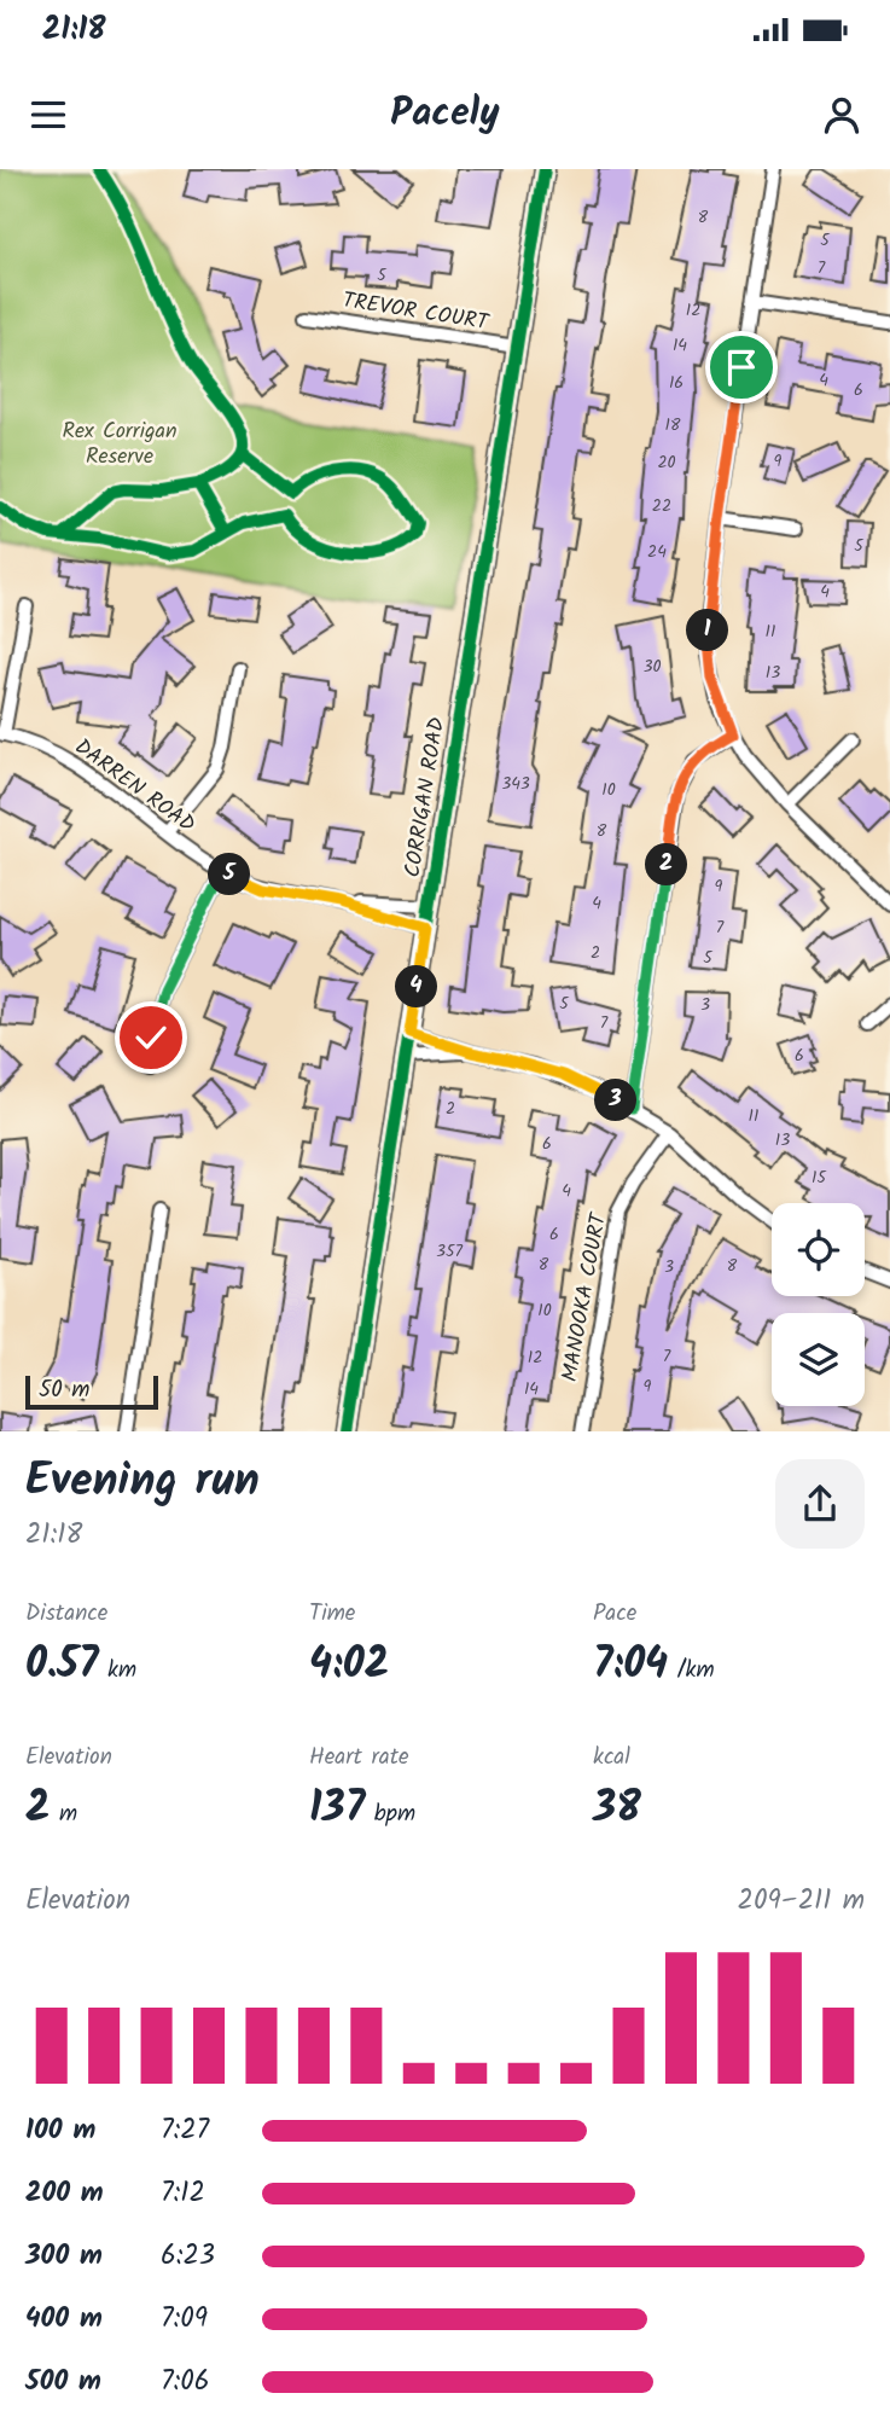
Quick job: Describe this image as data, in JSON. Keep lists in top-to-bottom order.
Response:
{
  "streets": {
    "main road": ["CORRIGAN ROAD"],
    "street": ["TREVOR COURT", "DARREN ROAD", "MANOOKA COURT"]
  },
  "crossings": [
    ["TREVOR COURT", "CORRIGAN ROAD"],
    ["DARREN ROAD", "CORRIGAN ROAD"]
  ],
  "parks": ["Rex Corrigan Reserve"],
  "house_numbers": [
    "8",
    "5",
    "7",
    "5",
    "12",
    "14",
    "4",
    "16",
    "6",
    "18",
    "9",
    "20",
    "22",
    "5",
    "24",
    "4",
    "11",
    "30",
    "13",
    "343",
    "10",
    "8",
    "9",
    "4",
    "7",
    "2",
    "5",
    "5",
    "3",
    "7",
    "6",
    "2",
    "11",
    "13",
    "6",
    "15",
    "4",
    "6",
    "357",
    "8",
    "8",
    "3",
    "10",
    "7",
    "12",
    "9",
    "14"
  ],
  "scale_bar": "50 m",
  "page": {
    "status": "21:18",
    "header": "Pacely",
    "pins": [
      "1",
      "2",
      "5",
      "4",
      "3"
    ],
    "scale": "50 m",
    "heading": ["Evening run", "21:18"],
    "stats": [
      ["Distance", "0.57 km"],
      ["Time", "4:02"],
      ["Pace", "7:04 /km"],
      ["Elevation", "2 m"],
      ["Heart rate", "137 bpm"],
      ["kcal", "38"]
    ],
    "chart": ["Elevation", "209–211 m"],
    "list": [
      {
        "name": "100 m",
        "note": "7:27"
      },
      {
        "name": "200 m",
        "note": "7:12"
      },
      {
        "name": "300 m",
        "note": "6:23"
      },
      {
        "name": "400 m",
        "note": "7:09"
      },
      {
        "name": "500 m",
        "note": "7:06"
      }
    ]
  }
}
